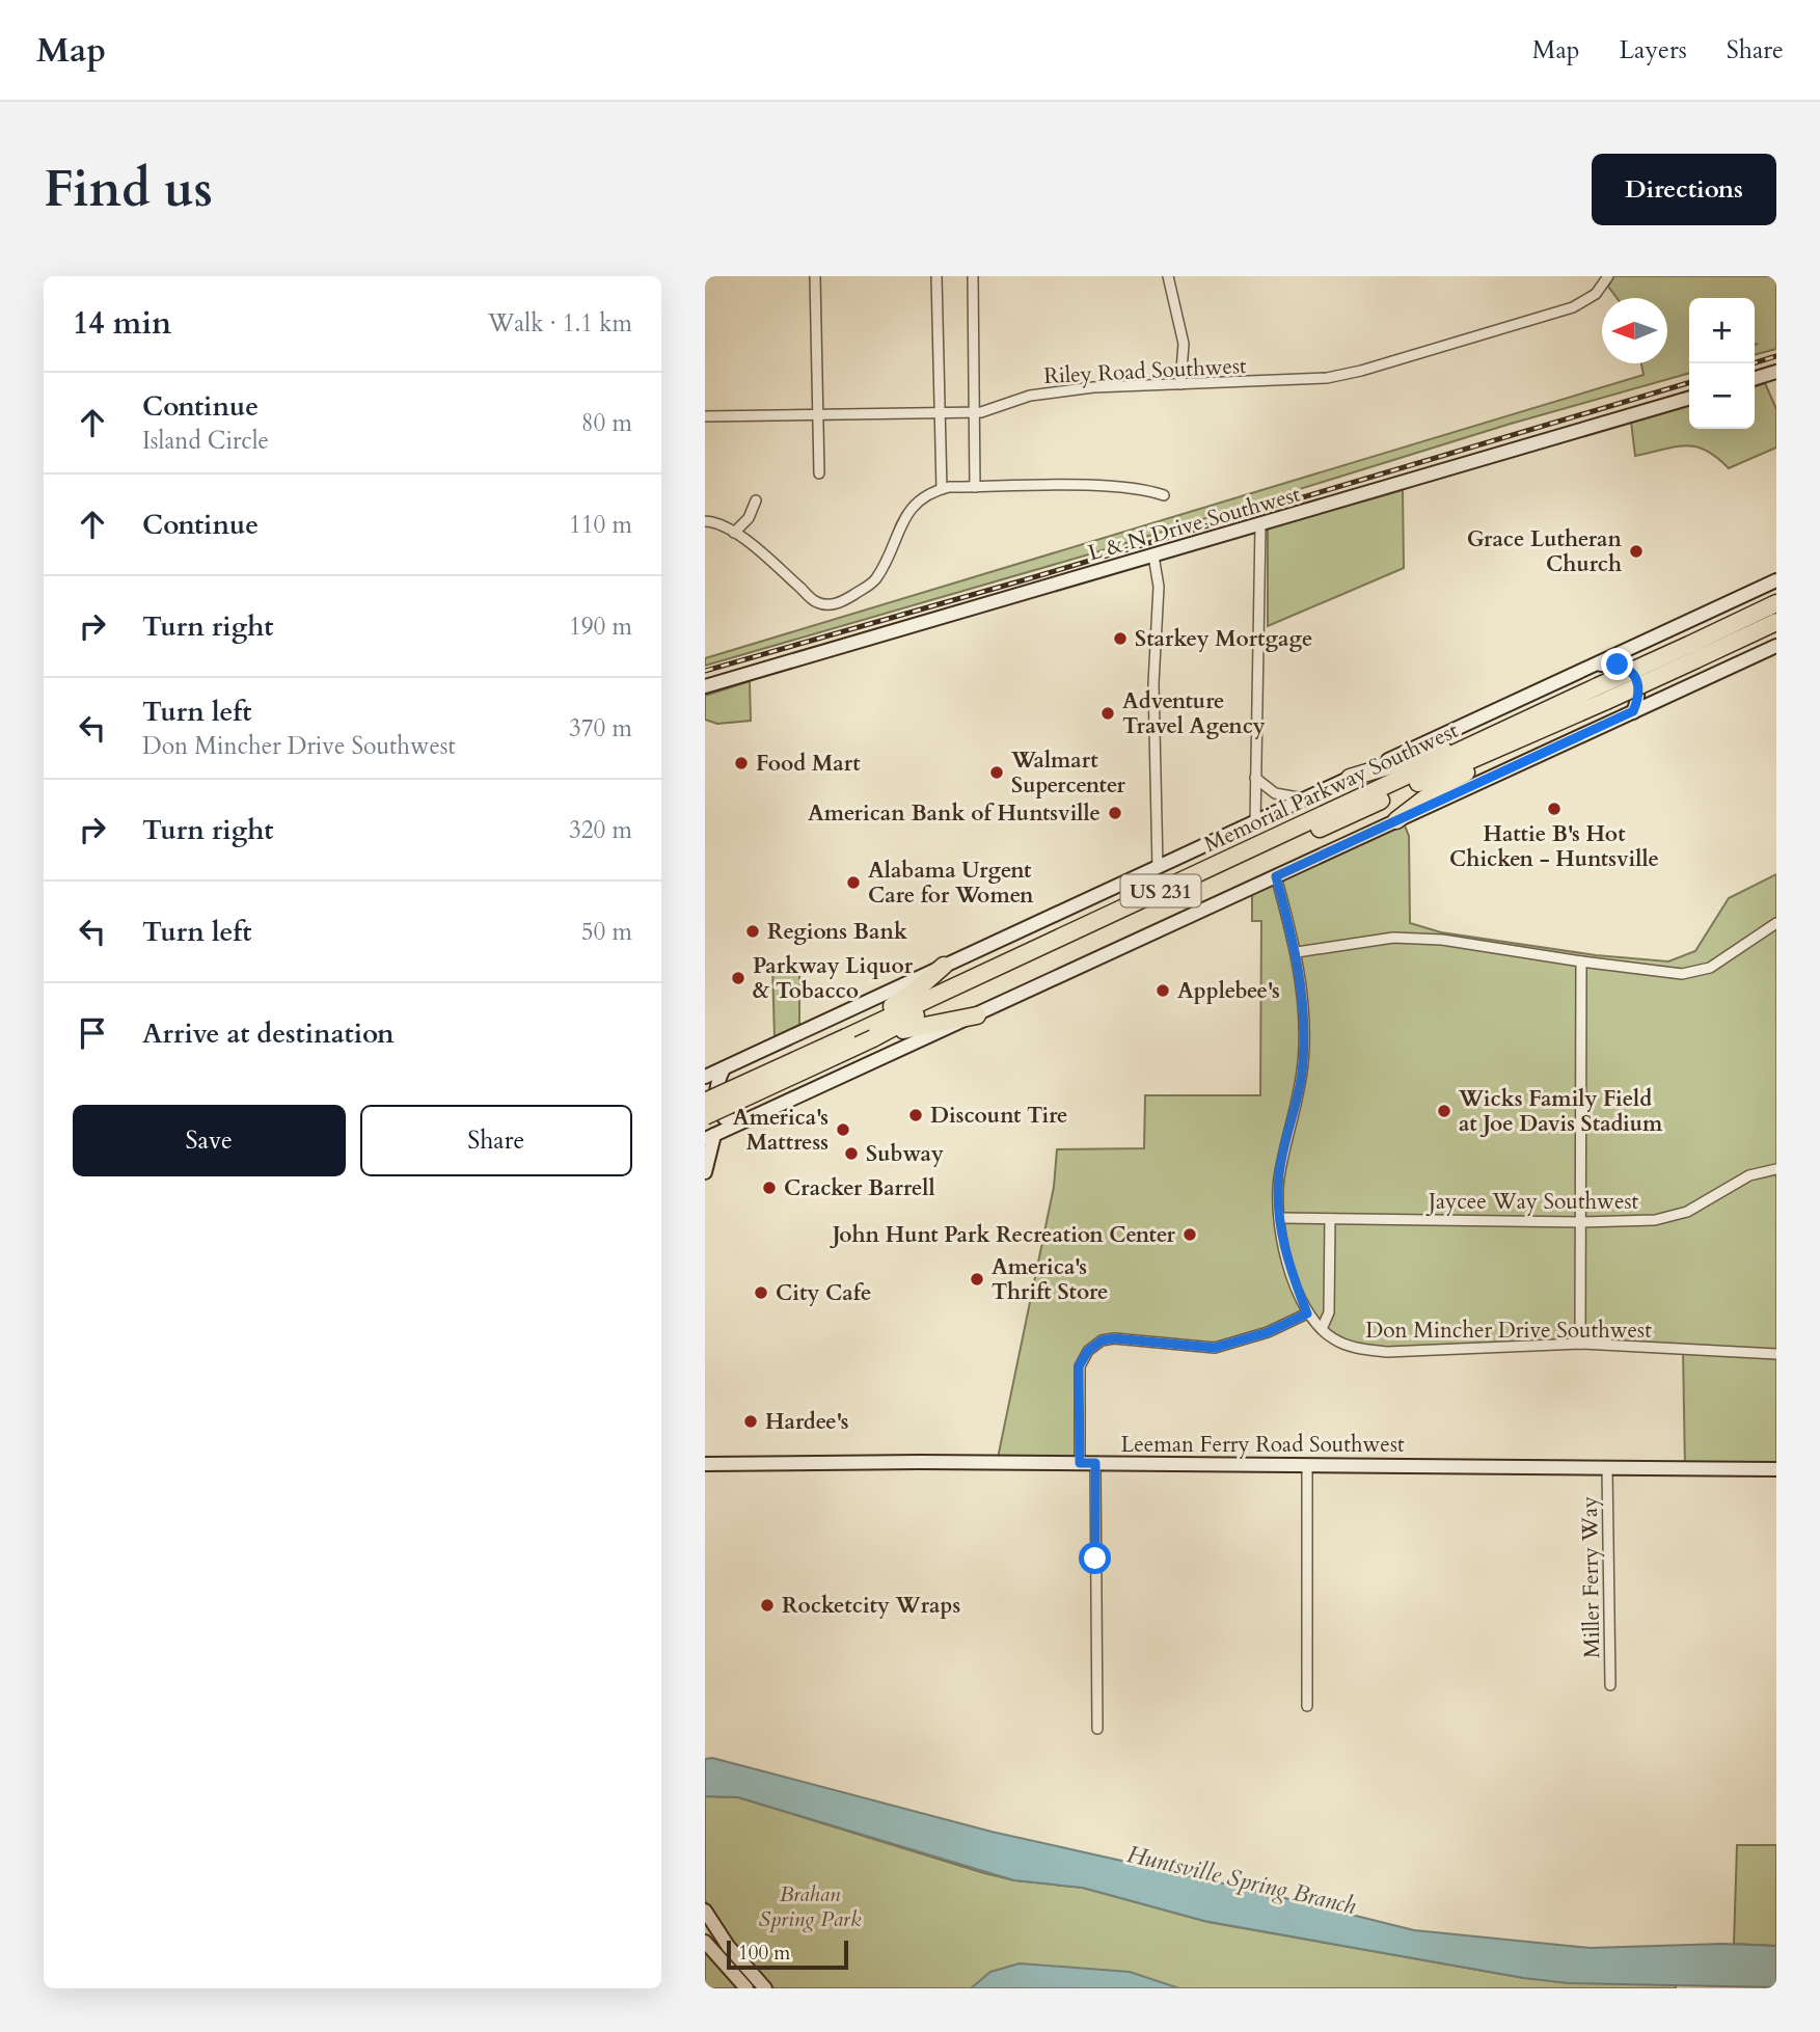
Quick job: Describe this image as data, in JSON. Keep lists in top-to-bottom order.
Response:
{
  "streets": {
    "highway": ["Memorial Parkway Southwest", "US 231"],
    "main road": ["L & N Drive Southwest", "Leeman Ferry Road Southwest"],
    "street": [
      "Riley Road Southwest",
      "Jaycee Way Southwest",
      "Don Mincher Drive Southwest",
      "Miller Ferry Way"
    ]
  },
  "crossings": [
    ["Jaycee Way Southwest", "Don Mincher Drive Southwest"],
    ["Leeman Ferry Road Southwest", "Miller Ferry Way"]
  ],
  "water": ["Huntsville Spring Branch"],
  "parks": ["Brahan Spring Park"],
  "places": [
    "Grace Lutheran Church",
    "Starkey Mortgage",
    "Adventure Travel Agency",
    "Food Mart",
    "Walmart Supercenter",
    "Hattie B's Hot Chicken - Huntsville",
    "American Bank of Huntsville",
    "Alabama Urgent Care for Women",
    "Regions Bank",
    "Parkway Liquor & Tobacco",
    "Applebee's",
    "Wicks Family Field at Joe Davis Stadium",
    "Discount Tire",
    "America's Mattress",
    "Subway",
    "Cracker Barrell",
    "John Hunt Park Recreation Center",
    "America's Thrift Store",
    "City Cafe",
    "Hardee's",
    "Rocketcity Wraps"
  ],
  "scale_bar": "100 m",
  "north": "left",
  "page": {
    "header": "Map",
    "nav": ["Map", "Layers", "Share"],
    "buttons": [
      "Directions",
      ["Save", "Share"]
    ],
    "title": "Find us",
    "heading": ["14 min", "Walk · 1.1 km"],
    "map_buttons": ["+", "−"],
    "list": [
      ["Continue", "Island Circle", "80 m"],
      ["Continue", "110 m"],
      ["Turn right", "190 m"],
      ["Turn left", "Don Mincher Drive Southwest", "370 m"],
      ["Turn right", "320 m"],
      ["Turn left", "50 m"],
      "Arrive at destination"
    ],
    "scale": "100 m"
  }
}
